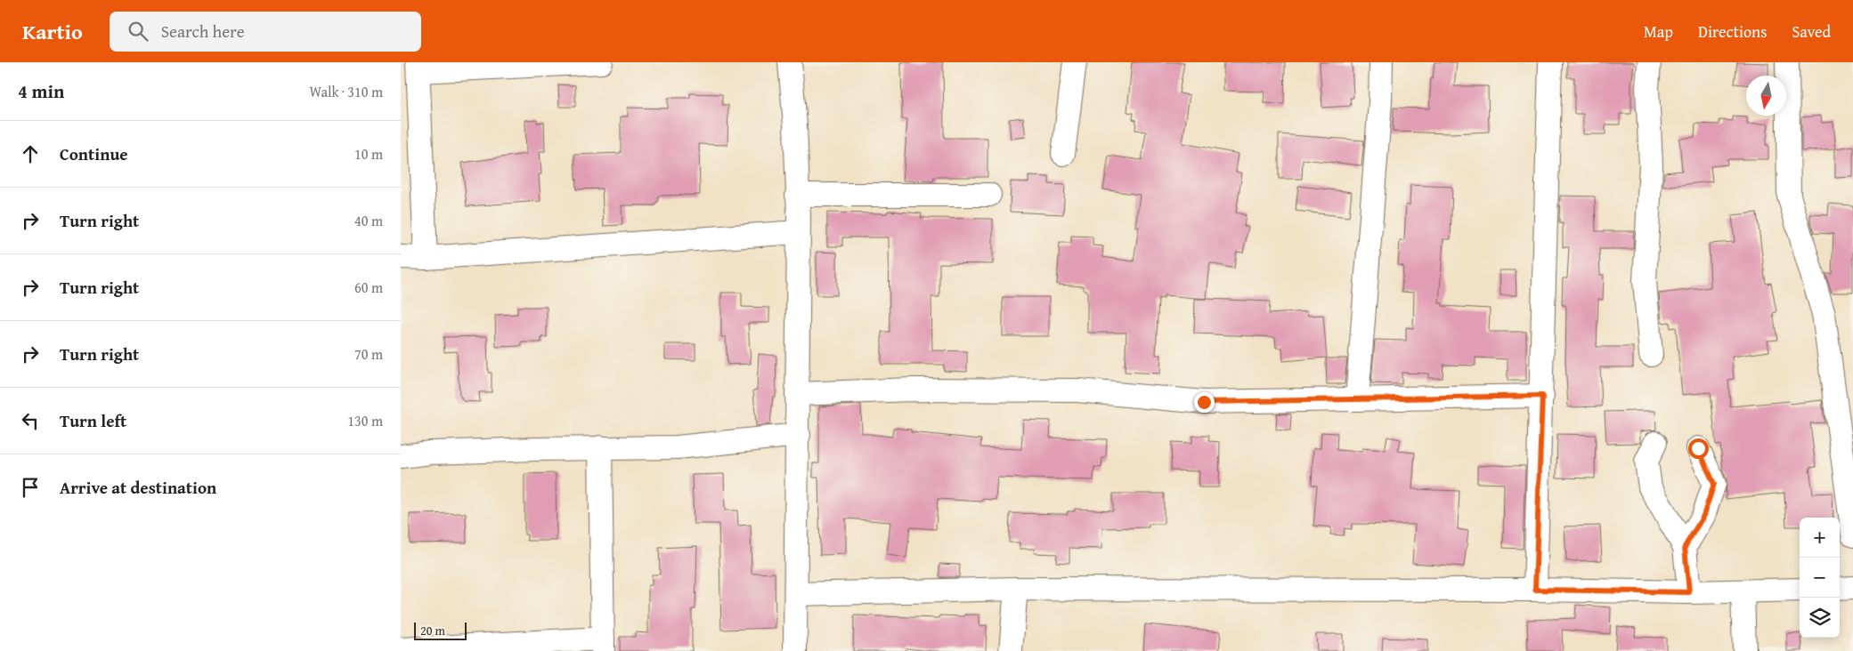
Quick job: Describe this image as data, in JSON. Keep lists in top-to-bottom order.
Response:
{
  "scale_bar": "20 m",
  "north": "bottom",
  "page": {
    "header": "Kartio",
    "search": "Search here",
    "nav": ["Map", "Directions", "Saved"],
    "heading": ["4 min", "Walk · 310 m"],
    "list": [
      ["Continue", "10 m"],
      ["Turn right", "40 m"],
      ["Turn right", "60 m"],
      ["Turn right", "70 m"],
      ["Turn left", "130 m"],
      "Arrive at destination"
    ],
    "map_buttons": ["+", "−"],
    "scale": "20 m"
  }
}
